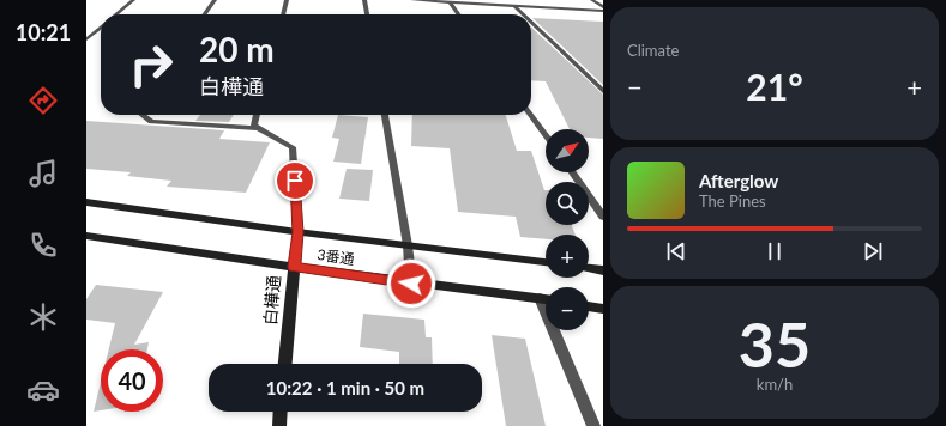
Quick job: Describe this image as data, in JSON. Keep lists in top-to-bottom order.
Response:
{
  "streets": {
    "street": ["3番通", "白樺通"]
  },
  "crossings": [
    ["3番通", "白樺通"]
  ],
  "north": "top right",
  "page": {
    "tabs": "10:21",
    "tile": [
      "Climate",
      ["35", "km/h"]
    ],
    "turn": ["20 m", "白樺通"],
    "heat": ["−", "21°", "+"],
    "map_buttons": ["+", "−"],
    "song": ["Afterglow", "The Pines"],
    "limit": "40",
    "trip": "10:22 · 1 min · 50 m"
  }
}
